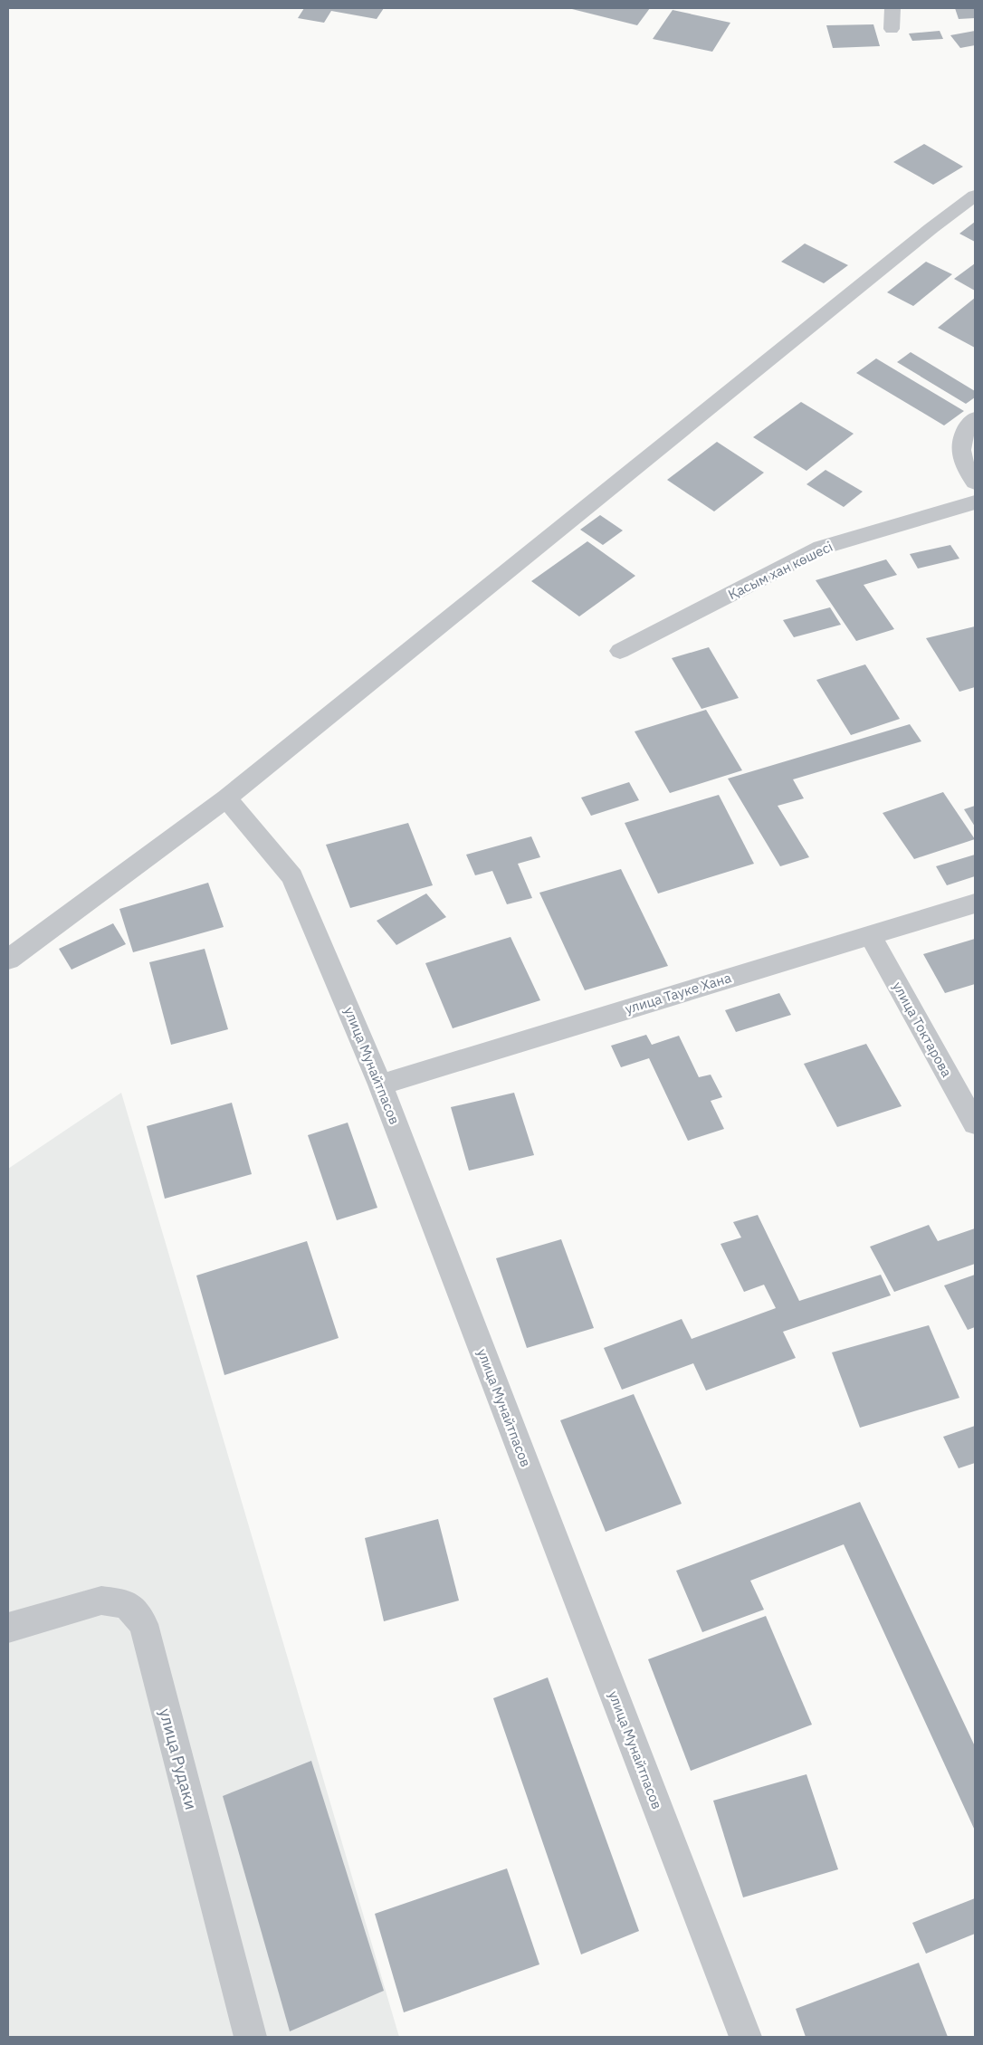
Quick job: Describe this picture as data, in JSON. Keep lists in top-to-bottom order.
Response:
{
  "streets": {
    "street": [
      "Қасым хан көшесі",
      "улица Тауке Хана",
      "улица Токтарова",
      "улица Мунайтпасов",
      "улица Рудаки"
    ]
  },
  "crossings": [
    ["улица Тауке Хана", "улица Токтарова"],
    ["улица Тауке Хана", "улица Мунайтпасов"]
  ]
}
